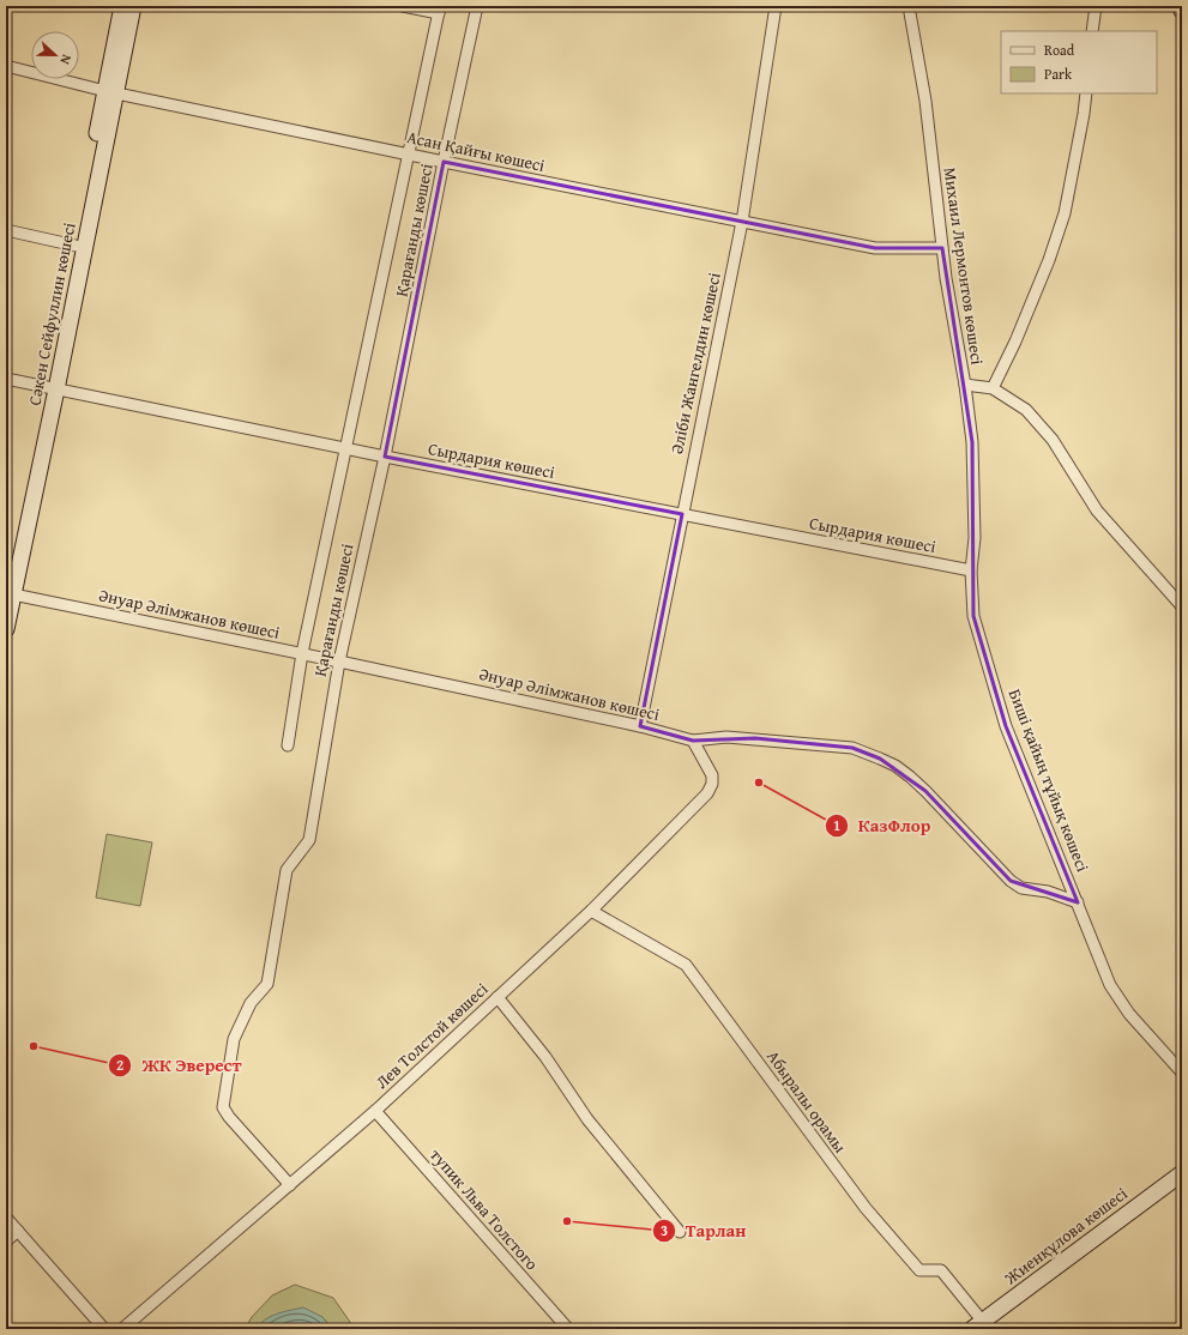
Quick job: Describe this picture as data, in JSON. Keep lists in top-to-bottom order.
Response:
{
  "streets": {
    "street": [
      "Асан Қайғы көшесі",
      "Қарағанды көшесі",
      "Михаил Лермонтов көшесі",
      "Сәкен Сейфуллин көшесі",
      "Әліби Жангелдин көшесі",
      "Сырдария көшесі",
      "Әнуар Әлімжанов көшесі",
      "Биші қайың тұйық көшесі",
      "Лев Толстой көшесі",
      "Абыралы орамы",
      "тупик Льва Толстого",
      "Жиенқұлова көшесі"
    ]
  },
  "crossings": [
    ["Асан Қайғы көшесі", "Қарағанды көшесі"],
    ["Асан Қайғы көшесі", "Михаил Лермонтов көшесі"],
    ["Асан Қайғы көшесі", "Сәкен Сейфуллин көшесі"],
    ["Асан Қайғы көшесі", "Әліби Жангелдин көшесі"],
    ["Қарағанды көшесі", "Сырдария көшесі"],
    ["Қарағанды көшесі", "Әнуар Әлімжанов көшесі"],
    ["Қарағанды көшесі", "Лев Толстой көшесі"],
    ["Михаил Лермонтов көшесі", "Биші қайың тұйық көшесі"],
    ["Сәкен Сейфуллин көшесі", "Сырдария көшесі"],
    ["Сәкен Сейфуллин көшесі", "Әнуар Әлімжанов көшесі"],
    ["Әліби Жангелдин көшесі", "Сырдария көшесі"],
    ["Әліби Жангелдин көшесі", "Әнуар Әлімжанов көшесі"],
    ["Сырдария көшесі", "Биші қайың тұйық көшесі"],
    ["Әнуар Әлімжанов көшесі", "Биші қайың тұйық көшесі"],
    ["Әнуар Әлімжанов көшесі", "Лев Толстой көшесі"],
    ["Лев Толстой көшесі", "Абыралы орамы"],
    ["Лев Толстой көшесі", "тупик Льва Толстого"],
    ["Абыралы орамы", "Жиенқұлова көшесі"]
  ],
  "places": ["КазФлор", "ЖК Эверест", "Тарлан"],
  "legend": ["Road", "Park"],
  "north": "right"
}
